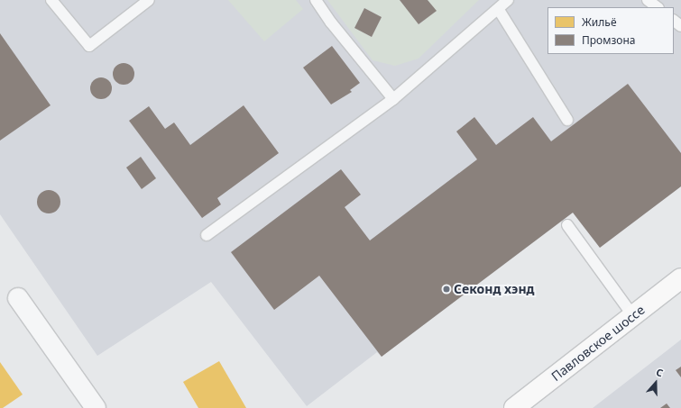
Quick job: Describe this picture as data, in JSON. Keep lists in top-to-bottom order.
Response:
{
  "streets": {
    "main road": ["Павловское шоссе"]
  },
  "places": ["Секонд хэнд"],
  "legend": ["Жильё", "Промзона"],
  "north": "top"
}
